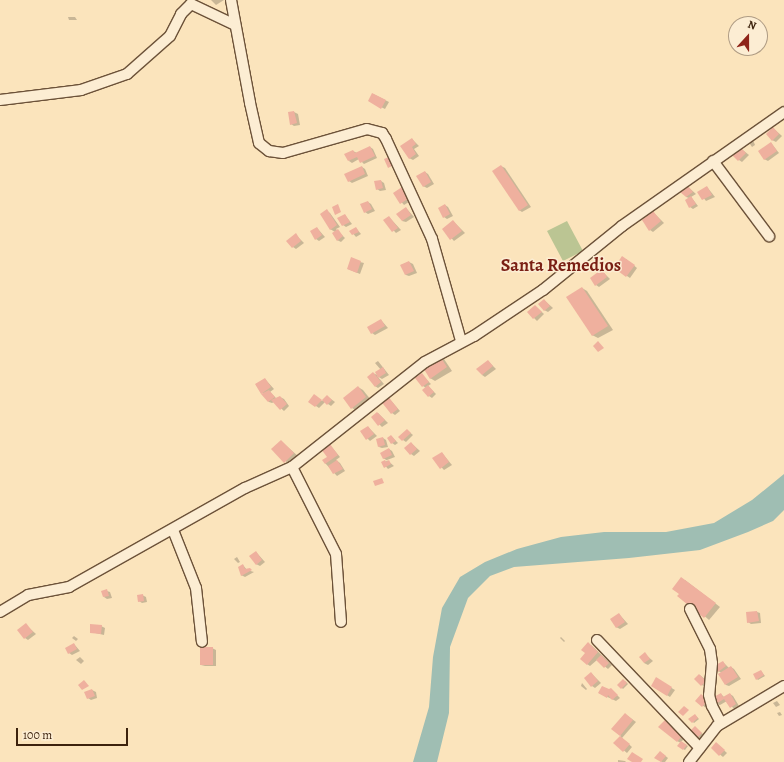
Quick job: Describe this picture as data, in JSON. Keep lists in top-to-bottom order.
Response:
{
  "districts": ["Santa Remedios"],
  "scale_bar": "100 m",
  "north": "top"
}
